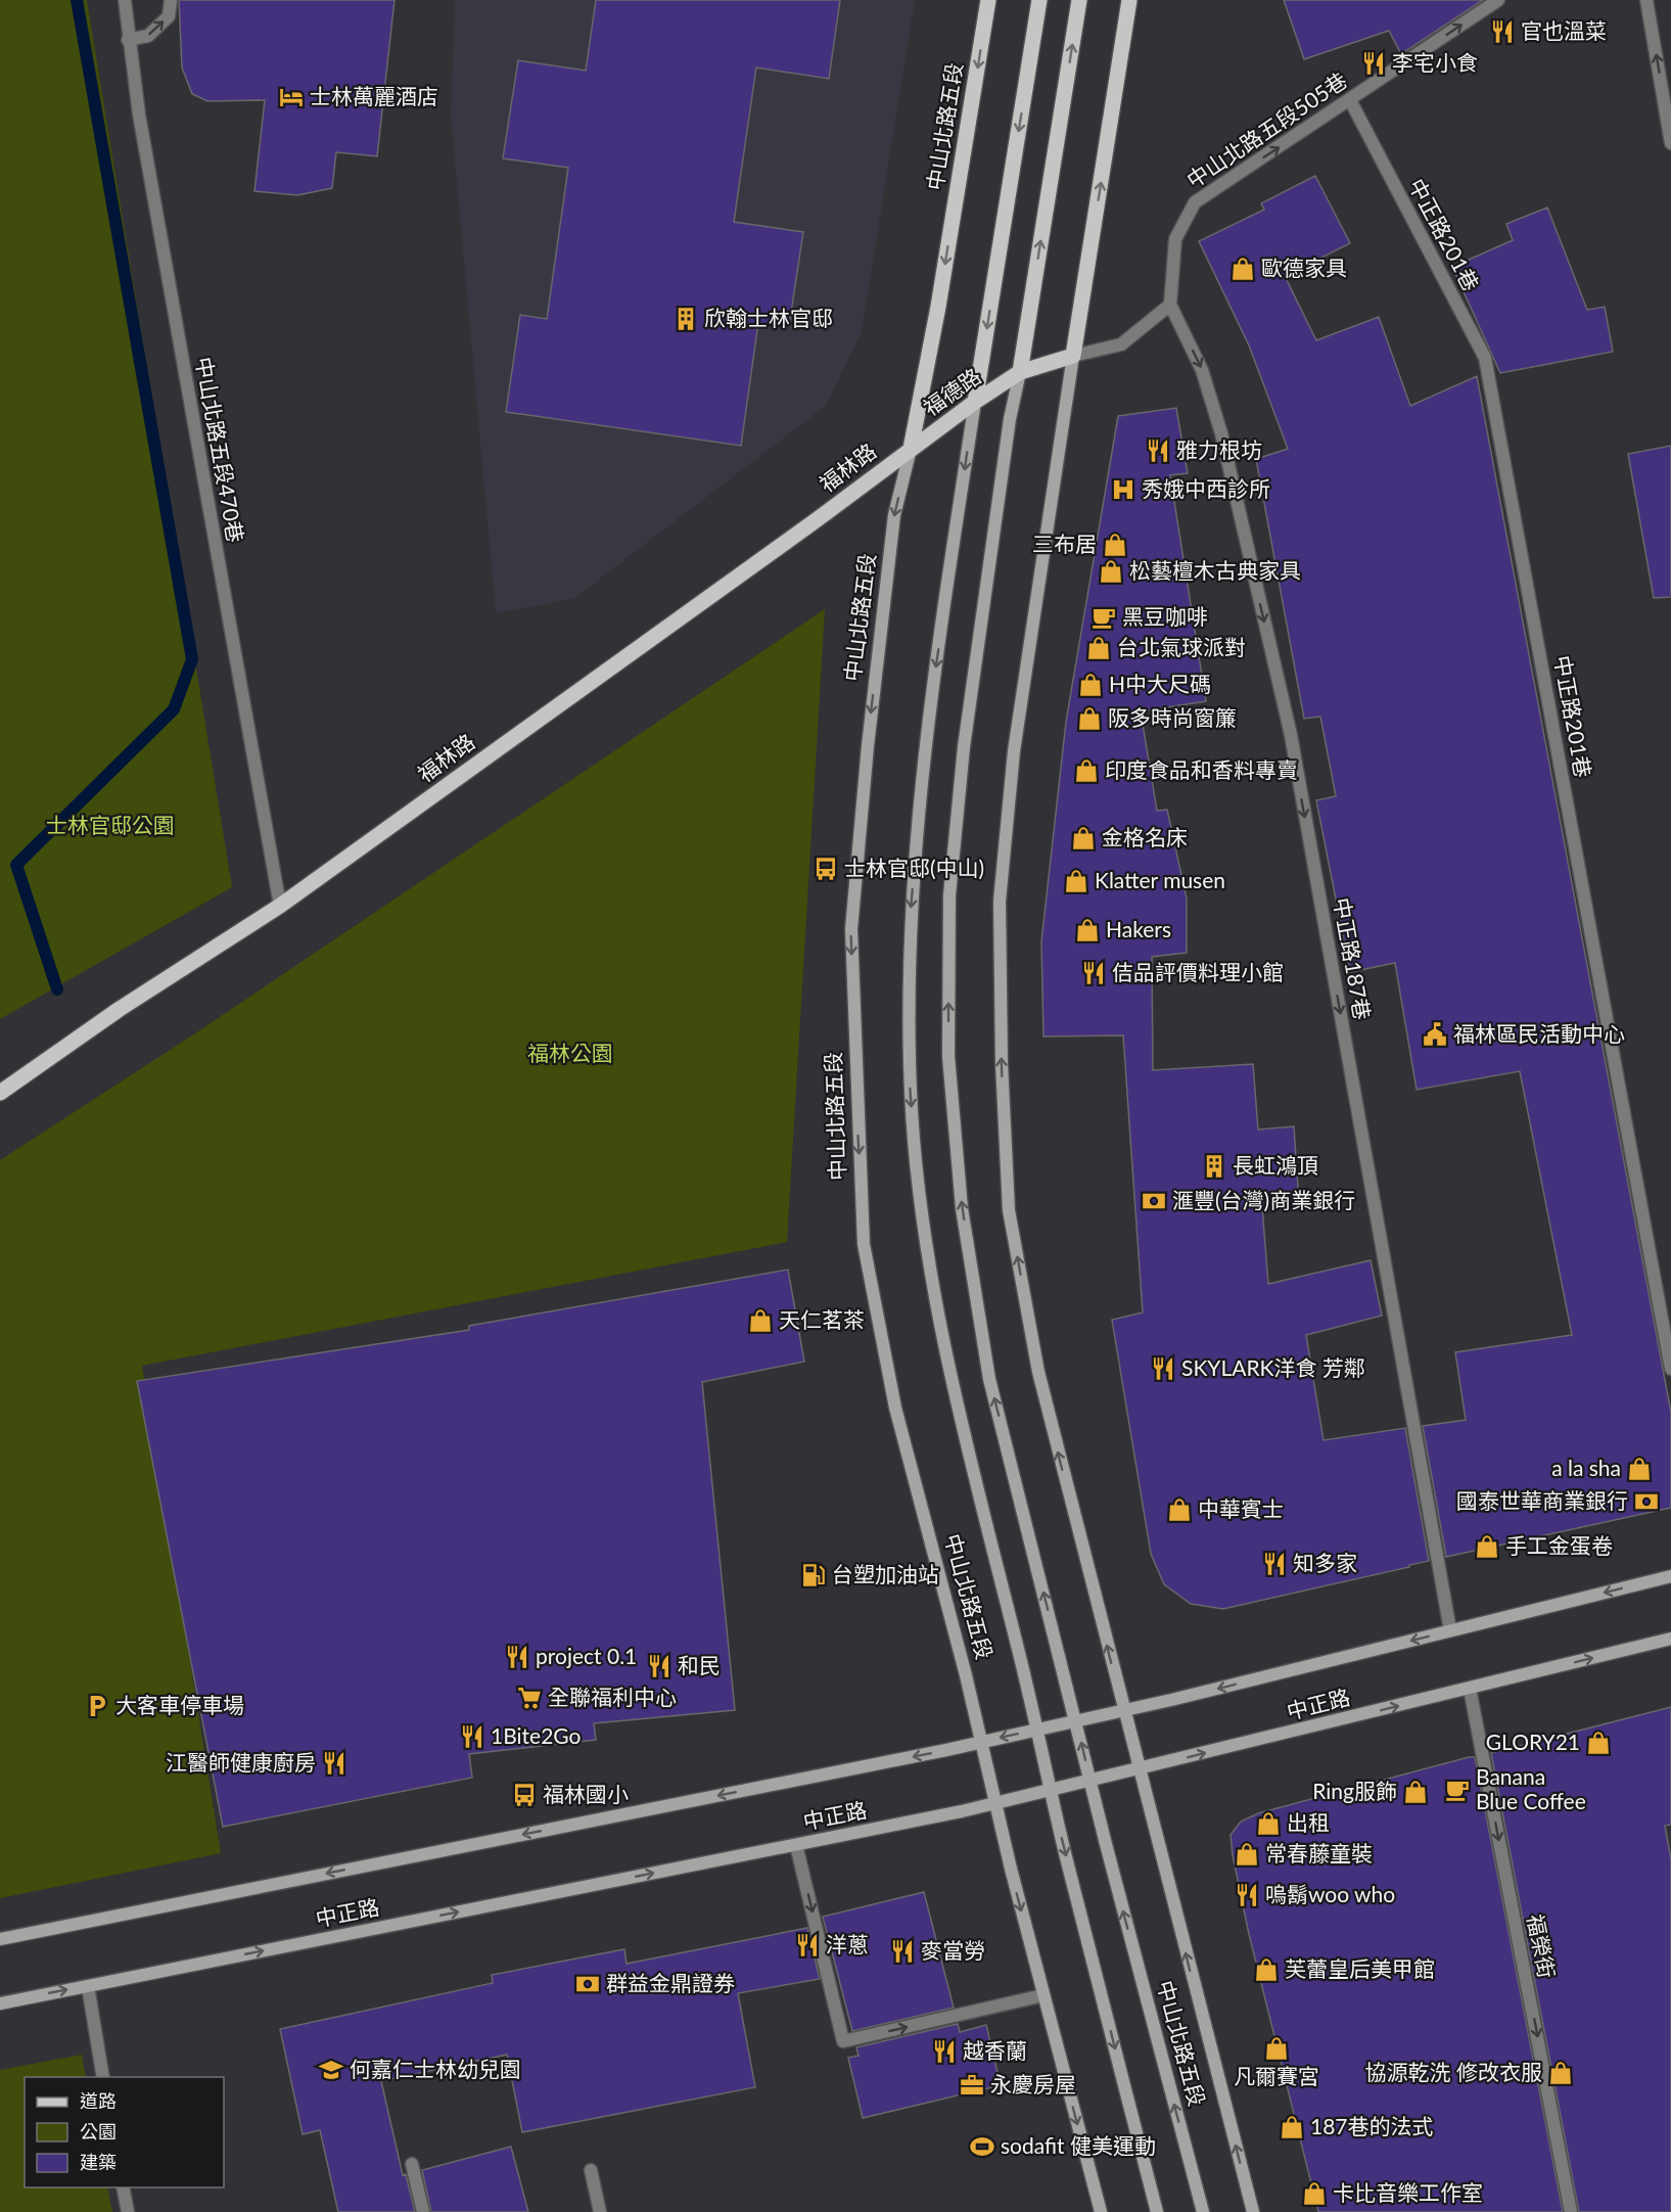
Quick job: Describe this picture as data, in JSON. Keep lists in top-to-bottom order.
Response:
{
  "streets": {
    "main road": [
      "中山北路五段",
      "福德路",
      "福林路",
      "中正路"
    ],
    "street": [
      "中山北路五段505巷",
      "中正路201巷",
      "中山北路五段470巷",
      "中正路187巷",
      "福榮街"
    ]
  },
  "crossings": [
    ["中山北路五段", "福德路"],
    ["中山北路五段", "福林路"],
    ["中山北路五段", "中正路"],
    ["中山北路五段505巷", "中正路201巷"],
    ["中山北路五段505巷", "中正路187巷"],
    ["福德路", "福林路"],
    ["中山北路五段470巷", "福林路"],
    ["中正路187巷", "中正路"],
    ["中正路", "福榮街"]
  ],
  "one_way": ["中山北路五段505巷", "中正路187巷", "福榮街"],
  "parks": ["士林官邸公園", "福林公園"],
  "places": {
    "restaurant": [
      "官也溫菜",
      "李宅小食",
      "雅力根坊",
      "佶品評價料理小館",
      "SKYLARK洋食 芳鄰",
      "知多家",
      "project 0.1",
      "和民",
      "1Bite2Go",
      "江醫師健康廚房",
      "嗚鬍woo who",
      "洋蔥",
      "麥當勞",
      "越香蘭"
    ],
    "hotel": ["士林萬麗酒店"],
    "shop": [
      "歐德家具",
      "三布居",
      "松藝檀木古典家具",
      "台北氣球派對",
      "H中大尺碼",
      "阪多時尚窗簾",
      "印度食品和香料專賣",
      "金格名床",
      "Klatter musen",
      "Hakers",
      "天仁茗茶",
      "a la sha",
      "中華賓士",
      "手工金蛋卷",
      "GLORY21",
      "Ring服飾",
      "出租",
      "常春藤童裝",
      "芙蕾皇后美甲館",
      "凡爾賽宮",
      "協源乾洗 修改衣服",
      "187巷的法式",
      "卡比音樂工作室"
    ],
    "building": ["欣翰士林官邸", "長虹鴻頂"],
    "hospital": ["秀娥中西診所"],
    "cafe": ["黑豆咖啡", "Banana Blue Coffee"],
    "bus stop": ["士林官邸(中山)", "福林國小"],
    "public building": ["福林區民活動中心"],
    "bank": ["滙豐(台灣)商業銀行", "國泰世華商業銀行", "群益金鼎證券"],
    "fuel station": ["台塑加油站"],
    "supermarket": ["全聯福利中心"],
    "parking": ["大客車停車場"],
    "school or university": ["何嘉仁士林幼兒園"],
    "office": ["永慶房屋"],
    "sports": ["sodafit 健美運動"]
  },
  "legend": ["道路", "公園", "建築"]
}
